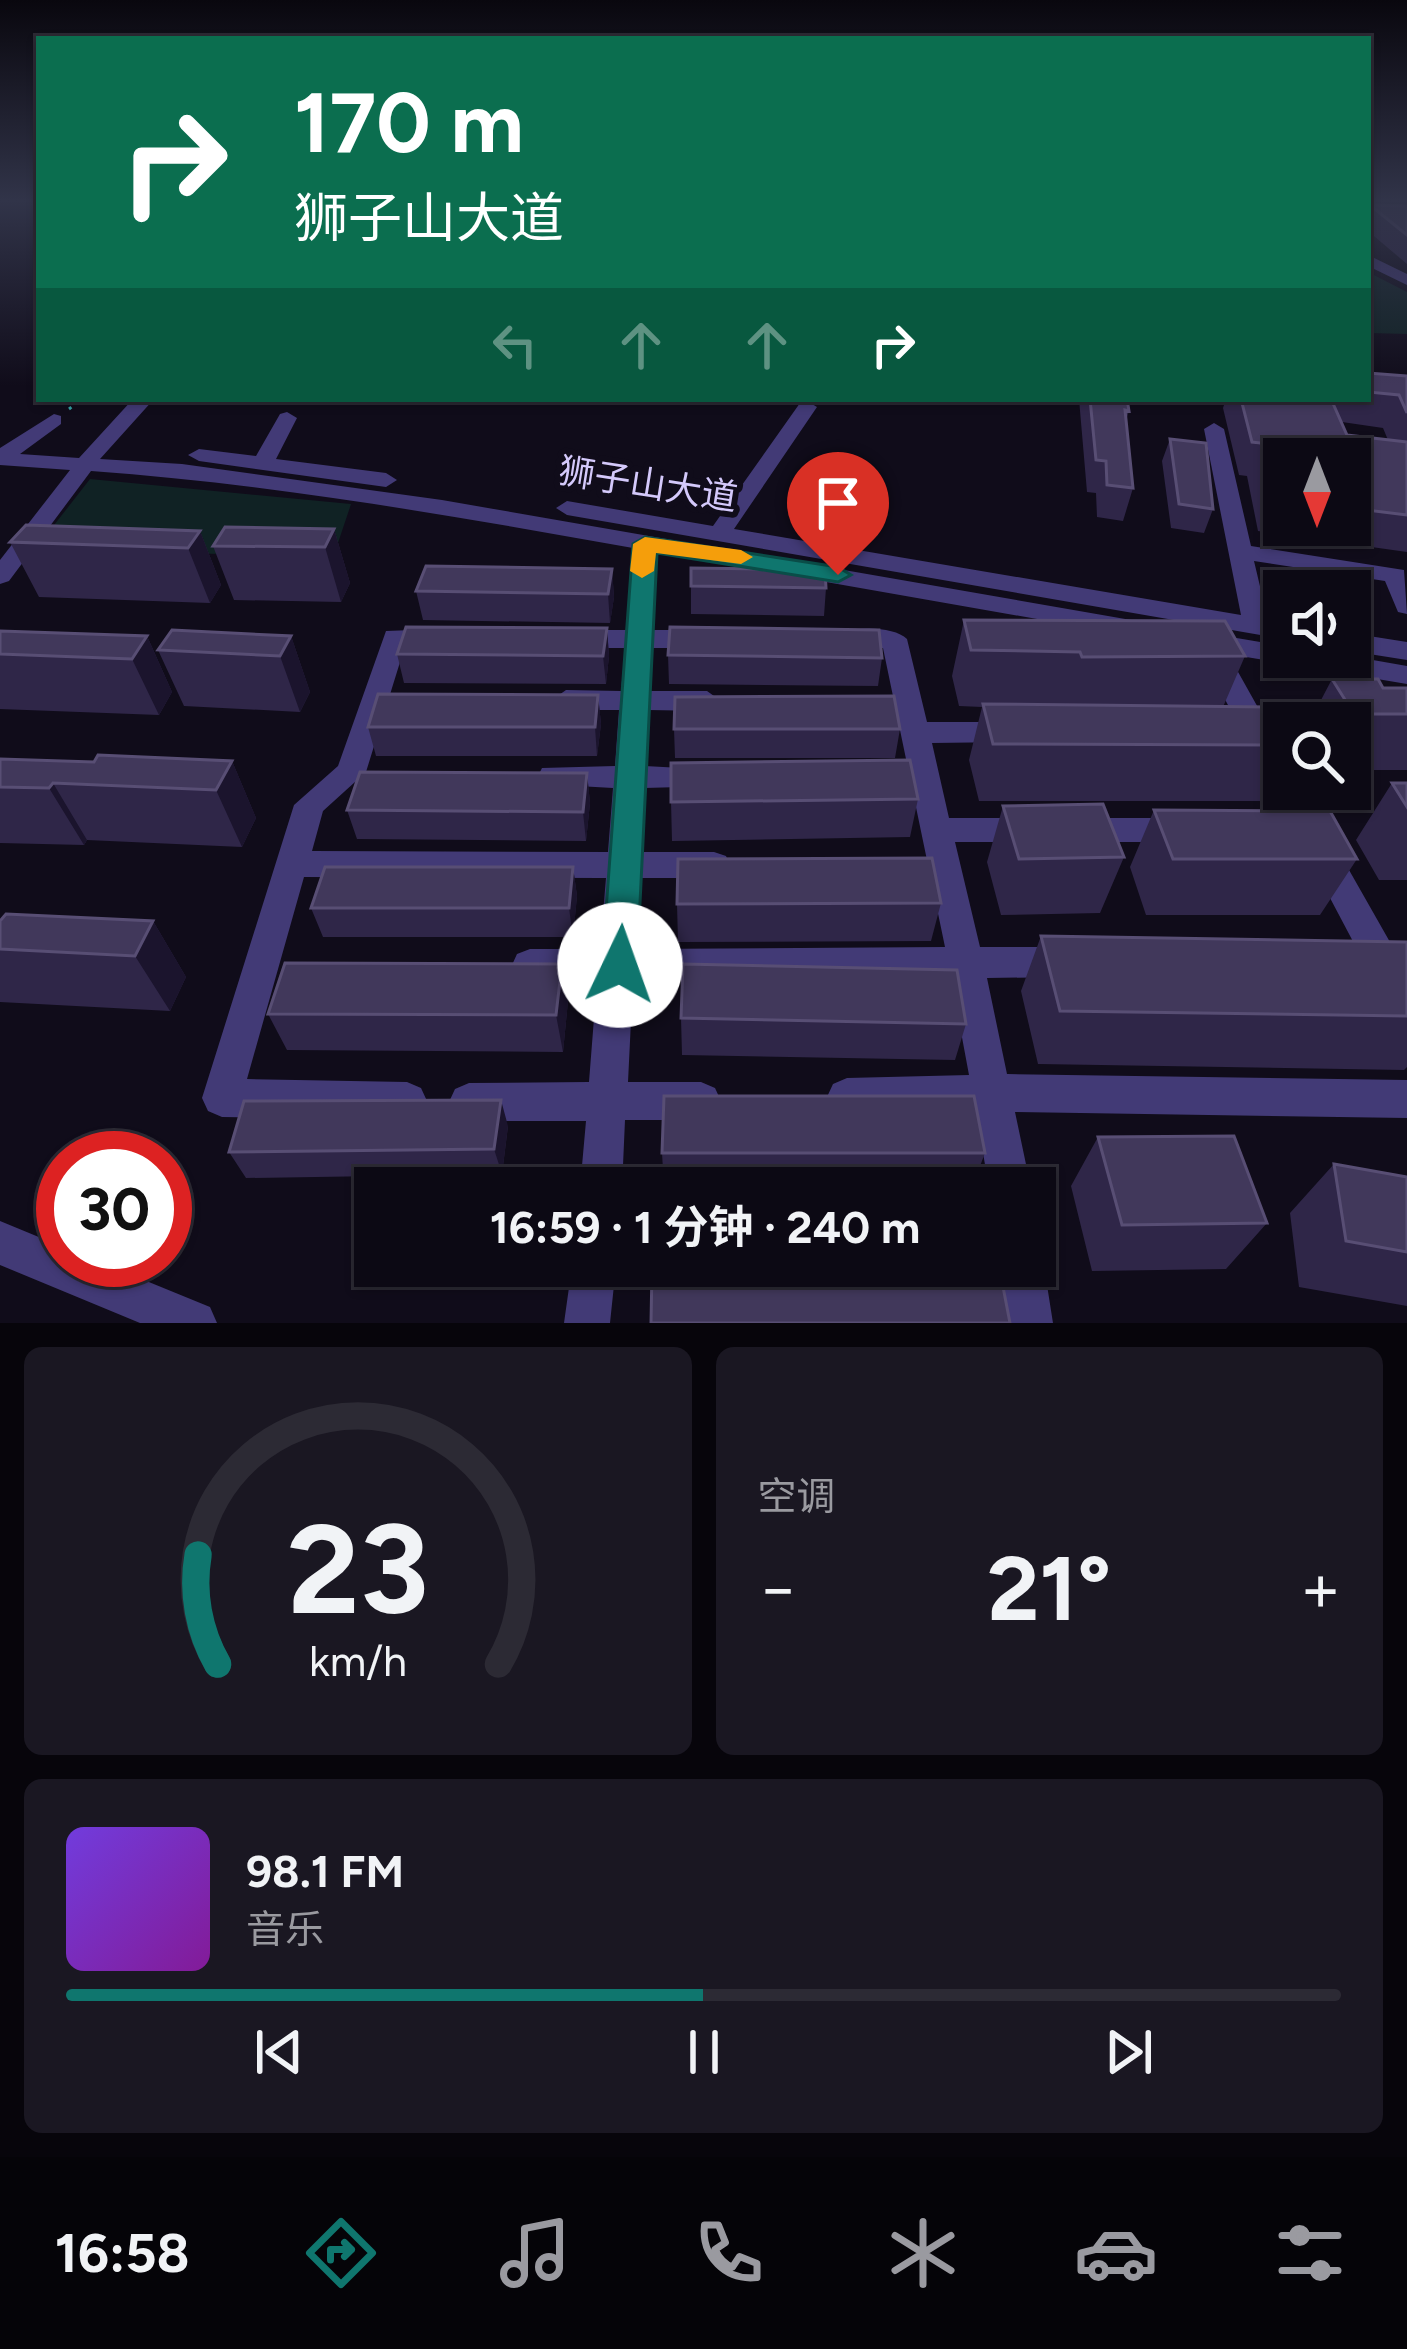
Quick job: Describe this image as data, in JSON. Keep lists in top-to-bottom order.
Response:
{
  "streets": {
    "street": ["狮子山大道"]
  },
  "north": "bottom",
  "page": {
    "turn": ["170 m", "狮子山大道"],
    "limit": "30",
    "trip": "16:59 · 1 分钟 · 240 m",
    "tile": "空调",
    "heat": ["−", "21°", "+"],
    "song": ["98.1 FM", "音乐"],
    "tabs": "16:58",
    "gauge": ["23", "km/h"]
  }
}
